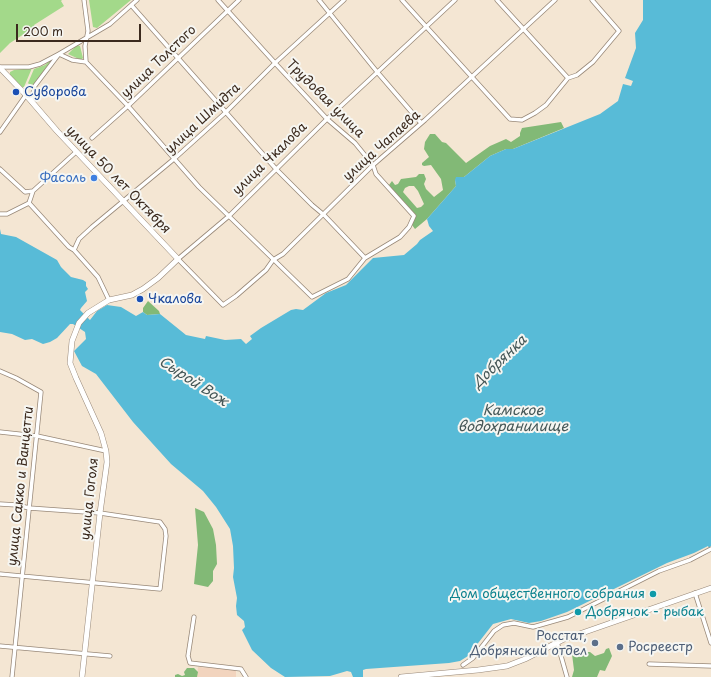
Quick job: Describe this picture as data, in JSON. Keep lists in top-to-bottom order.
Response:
{
  "streets": {
    "main road": ["улица Чкалова", "улица 50 лет Октября", "улица Гоголя"],
    "street": [
      "улица Толстого",
      "Трудовая улица",
      "улица Шмидта",
      "улица Чапаева",
      "улица Сакко и Ванцетти"
    ]
  },
  "crossings": [
    ["улица Толстого", "Трудовая улица"],
    ["Трудовая улица", "улица Шмидта"],
    ["Трудовая улица", "улица Чапаева"],
    ["Трудовая улица", "улица Чкалова"],
    ["улица Шмидта", "улица 50 лет Октября"],
    ["улица Чапаева", "улица 50 лет Октября"],
    ["улица Чкалова", "улица 50 лет Октября"],
    ["улица Чкалова", "улица Гоголя"]
  ],
  "water": ["Добрянка", "Сырой Вож", "Камское водохранилище"],
  "places": [
    "Суворова",
    "Фасоль",
    "Чкалова",
    "Дом общественного собрания",
    "Добрячок - рыбак",
    "Росстат, Добрянский отдел",
    "Росреестр"
  ],
  "scale_bar": "200 m"
}
